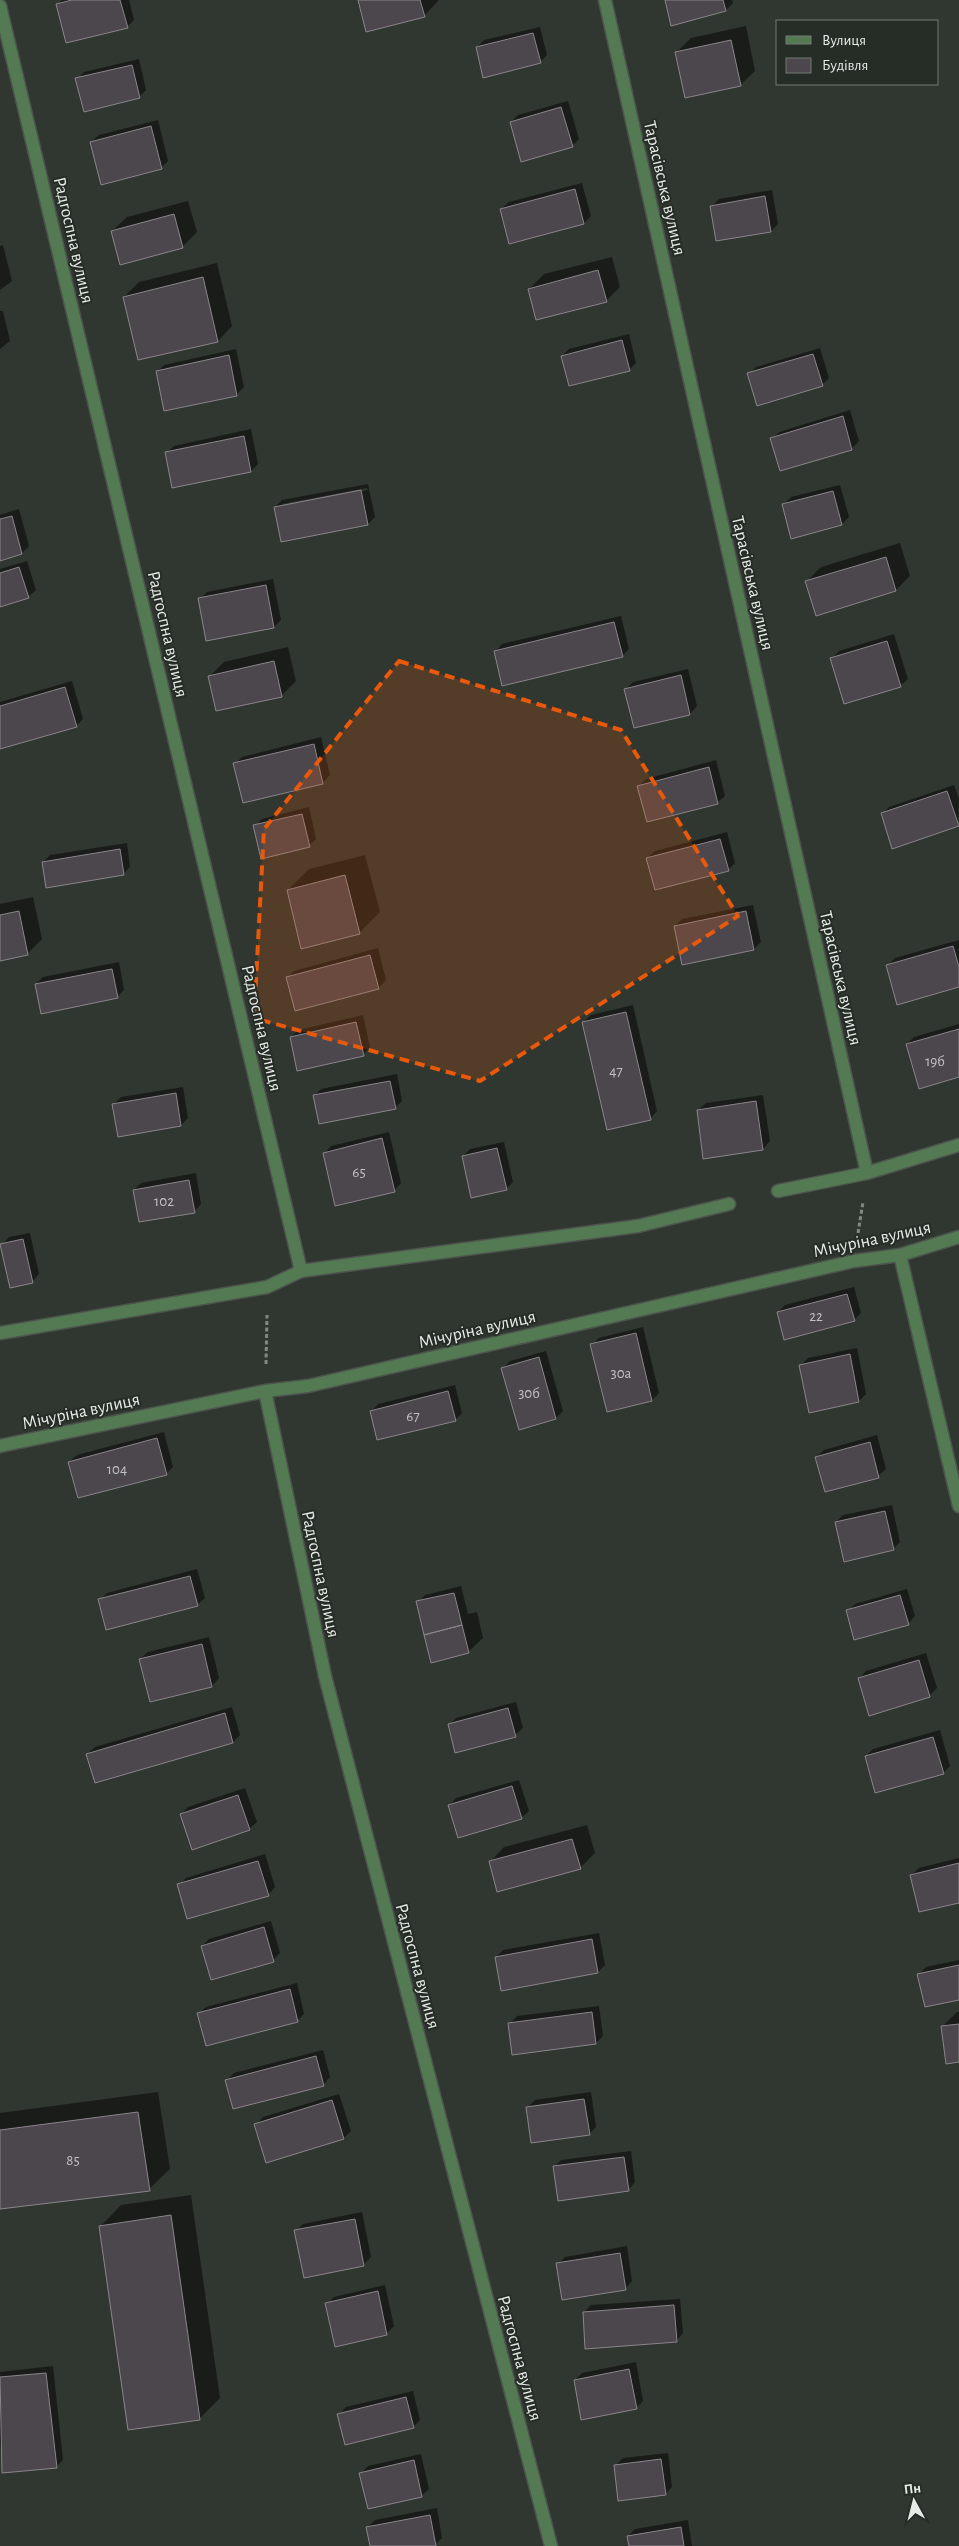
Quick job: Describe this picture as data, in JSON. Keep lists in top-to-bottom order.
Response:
{
  "streets": {
    "street": ["Тарасівська вулиця", "Радгоспна вулиця", "Мічуріна вулиця"]
  },
  "crossings": [
    ["Радгоспна вулиця", "Мічуріна вулиця"]
  ],
  "house_numbers": [
    "19б",
    "47",
    "65",
    "102",
    "22",
    "30а",
    "30б",
    "67",
    "104",
    "85"
  ],
  "legend": ["Вулиця", "Будівля"],
  "north": "top"
}
